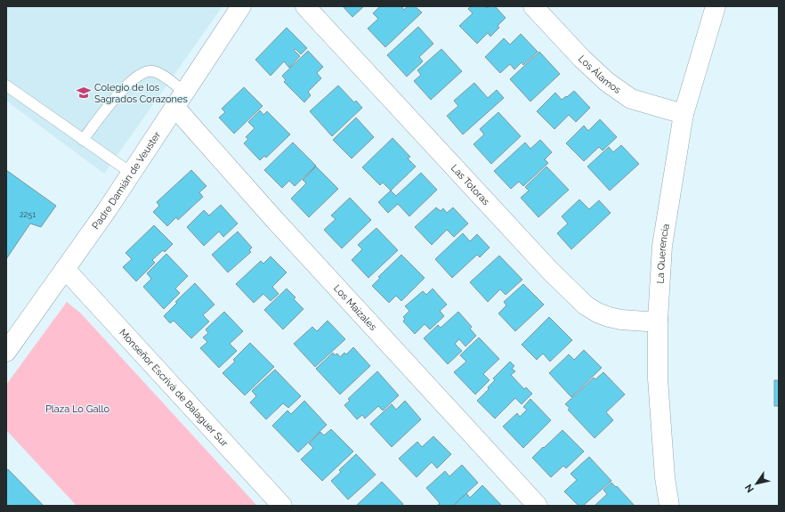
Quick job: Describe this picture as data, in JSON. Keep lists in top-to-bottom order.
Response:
{
  "streets": {
    "street": [
      "Los Álamos",
      "Padre Damián de Veuster",
      "Las Totoras",
      "La Querencia",
      "Los Maizales",
      "Monseñor Escrivá de Balaguer Sur"
    ]
  },
  "crossings": [
    ["Los Álamos", "La Querencia"],
    ["Padre Damián de Veuster", "Los Maizales"],
    ["Padre Damián de Veuster", "Monseñor Escrivá de Balaguer Sur"],
    ["Las Totoras", "La Querencia"]
  ],
  "parks": ["Plaza Lo Gallo"],
  "places": {
    "school or university": ["Colegio de los Sagrados Corazones"]
  },
  "house_numbers": ["2251"],
  "north": "bottom left"
}
